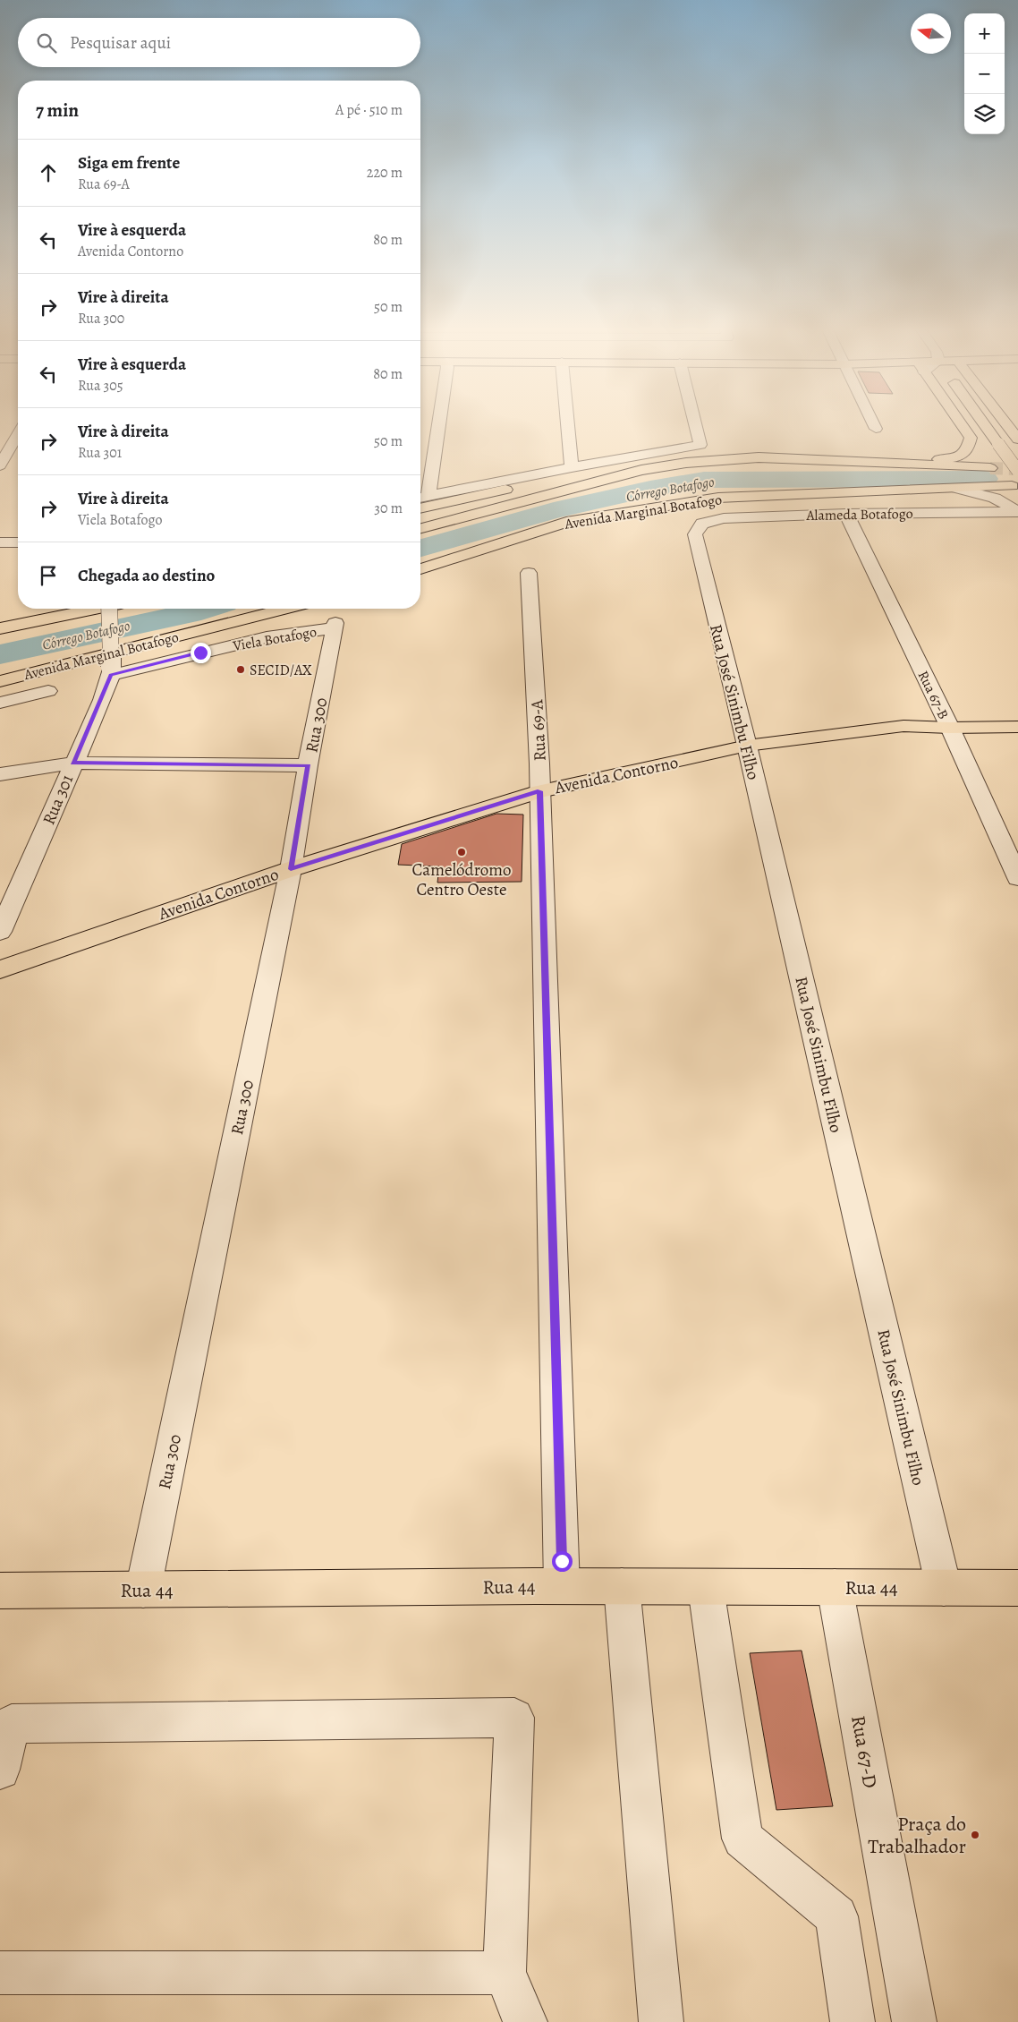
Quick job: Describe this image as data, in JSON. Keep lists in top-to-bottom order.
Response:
{
  "streets": {
    "main road": ["Avenida Marginal Botafogo", "Avenida Contorno", "Rua 44"],
    "street": [
      "Alameda Botafogo",
      "Viela Botafogo",
      "Rua 67-B",
      "Rua José Sinimbu Filho",
      "Rua 300",
      "Rua 69-A",
      "Rua 301",
      "Rua 67-D"
    ]
  },
  "crossings": [
    ["Alameda Botafogo", "Rua 67-B"],
    ["Alameda Botafogo", "Rua José Sinimbu Filho"],
    ["Viela Botafogo", "Rua 300"],
    ["Viela Botafogo", "Rua 301"],
    ["Rua 67-B", "Avenida Contorno"],
    ["Rua José Sinimbu Filho", "Avenida Contorno"],
    ["Rua José Sinimbu Filho", "Rua 44"],
    ["Rua 300", "Avenida Contorno"],
    ["Rua 300", "Rua 44"],
    ["Rua 69-A", "Avenida Contorno"],
    ["Rua 69-A", "Rua 44"],
    ["Rua 44", "Rua 67-D"]
  ],
  "water": ["Córrego Botafogo"],
  "places": ["SECID/AX", "Camelódromo Centro Oeste", "Praça do Trabalhador"],
  "north": "left",
  "page": {
    "map_buttons": ["+", "−"],
    "search": "Pesquisar aqui",
    "heading": ["7 min", "A pé · 510 m"],
    "list": [
      ["Siga em frente", "Rua 69-A", "220 m"],
      ["Vire à esquerda", "Avenida Contorno", "80 m"],
      ["Vire à direita", "Rua 300", "50 m"],
      ["Vire à esquerda", "Rua 305", "80 m"],
      ["Vire à direita", "Rua 301", "50 m"],
      ["Vire à direita", "Viela Botafogo", "30 m"],
      "Chegada ao destino"
    ]
  }
}
